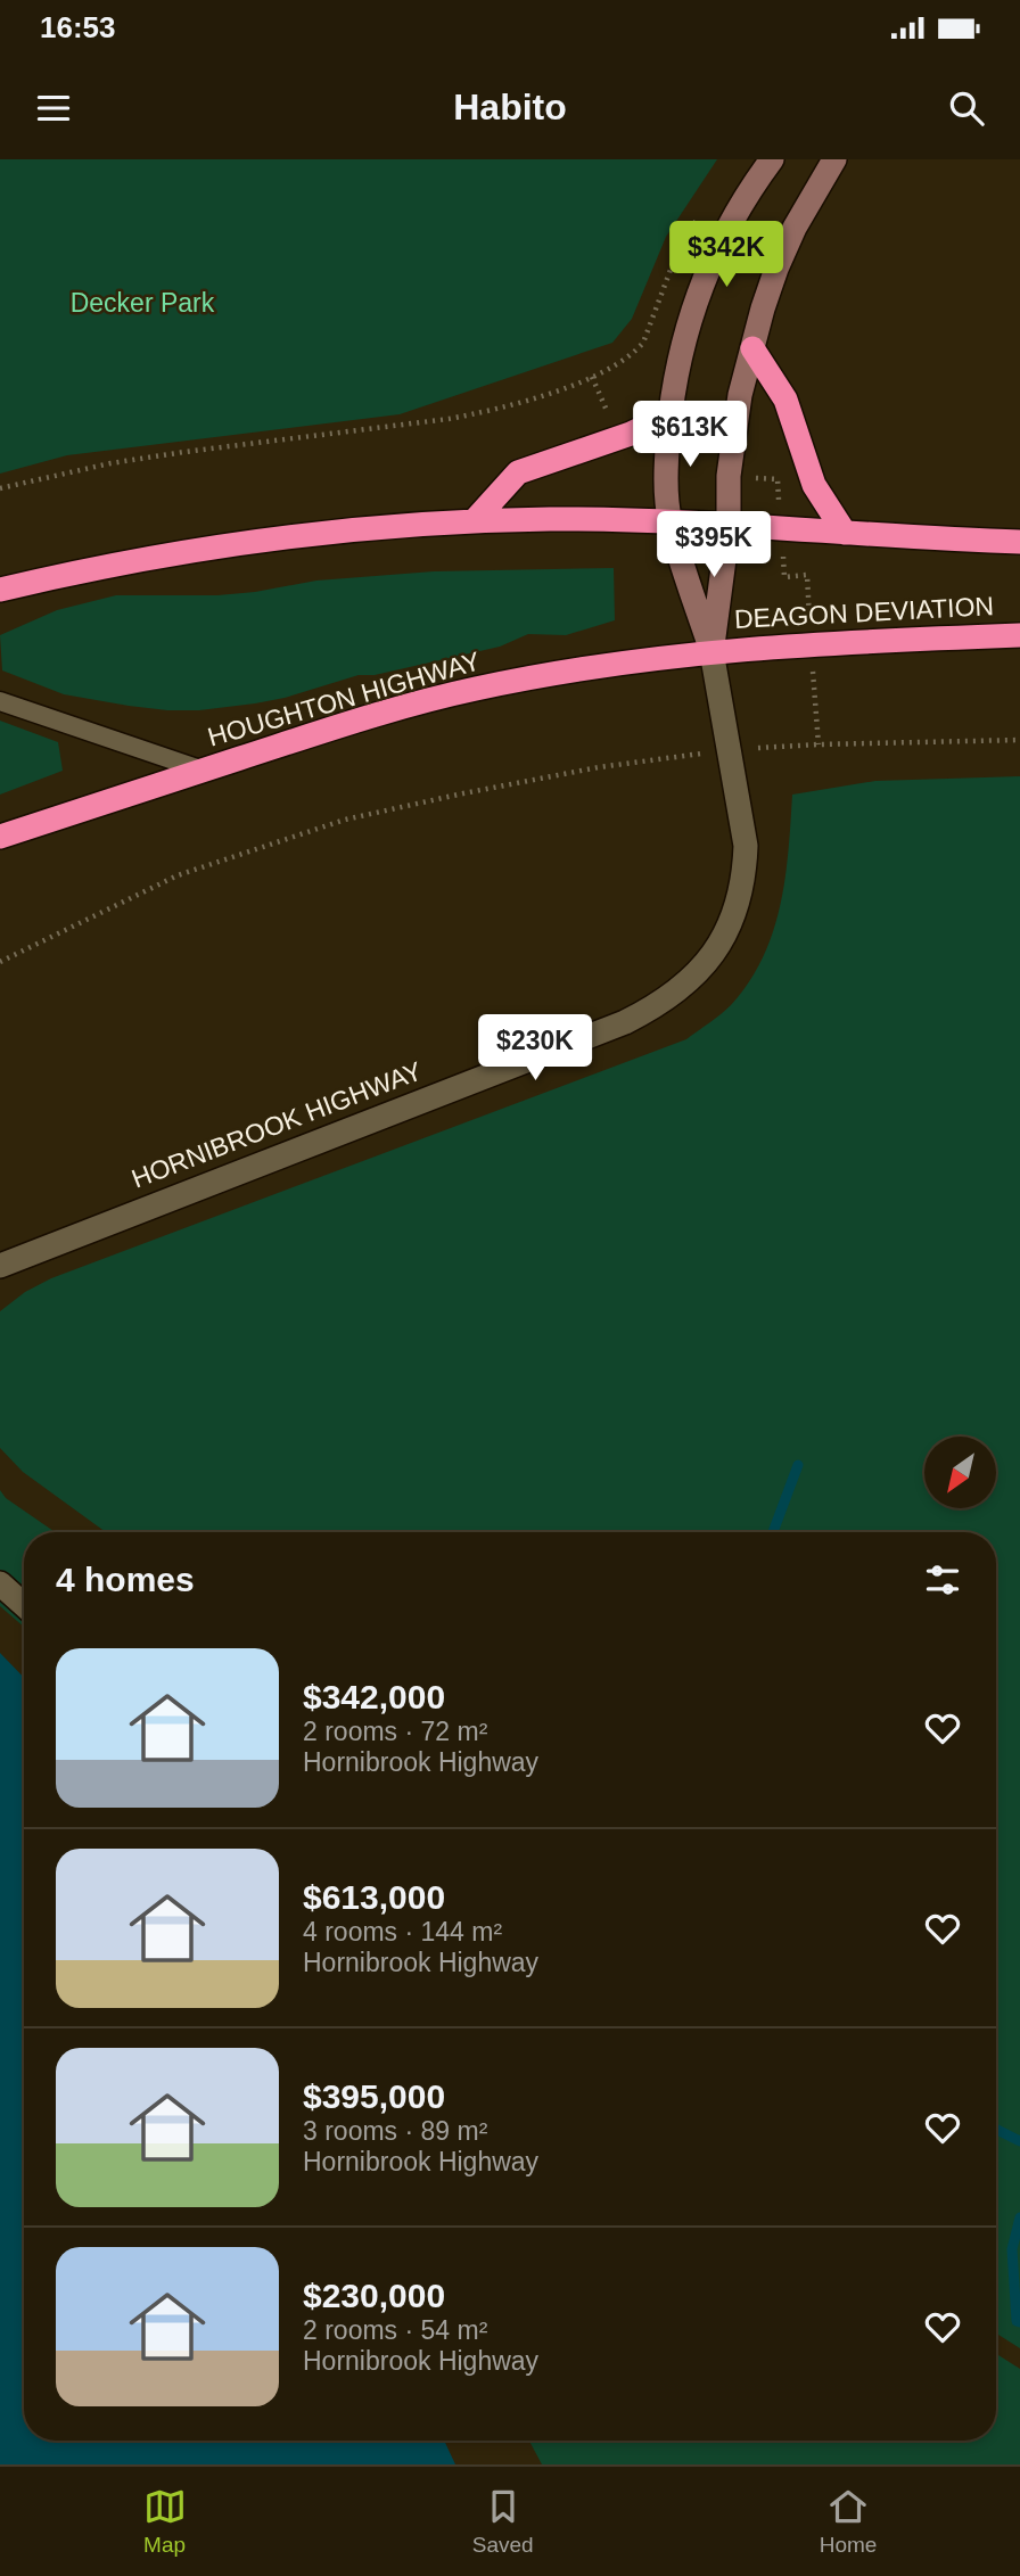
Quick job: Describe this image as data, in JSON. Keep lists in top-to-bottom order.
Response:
{
  "streets": {
    "highway": ["DEAGON DEVIATION", "HOUGHTON HIGHWAY"],
    "main road": ["HORNIBROOK HIGHWAY"]
  },
  "crossings": [
    ["DEAGON DEVIATION", "HOUGHTON HIGHWAY"],
    ["DEAGON DEVIATION", "HORNIBROOK HIGHWAY"],
    ["HOUGHTON HIGHWAY", "HORNIBROOK HIGHWAY"]
  ],
  "parks": ["Decker Park"],
  "north": "bottom left",
  "page": {
    "status": "16:53",
    "header": "Habito",
    "price": [
      "$342K",
      "$613K",
      "$395K",
      "$230K"
    ],
    "heading": "4 homes",
    "list": [
      {
        "name": "$342,000",
        "note": "2 rooms · 72 m² · Hornibrook Highway"
      },
      {
        "name": "$613,000",
        "note": "4 rooms · 144 m² · Hornibrook Highway"
      },
      {
        "name": "$395,000",
        "note": "3 rooms · 89 m² · Hornibrook Highway"
      },
      {
        "name": "$230,000",
        "note": "2 rooms · 54 m² · Hornibrook Highway"
      }
    ],
    "tabs": ["Map", "Saved", "Home"]
  }
}
